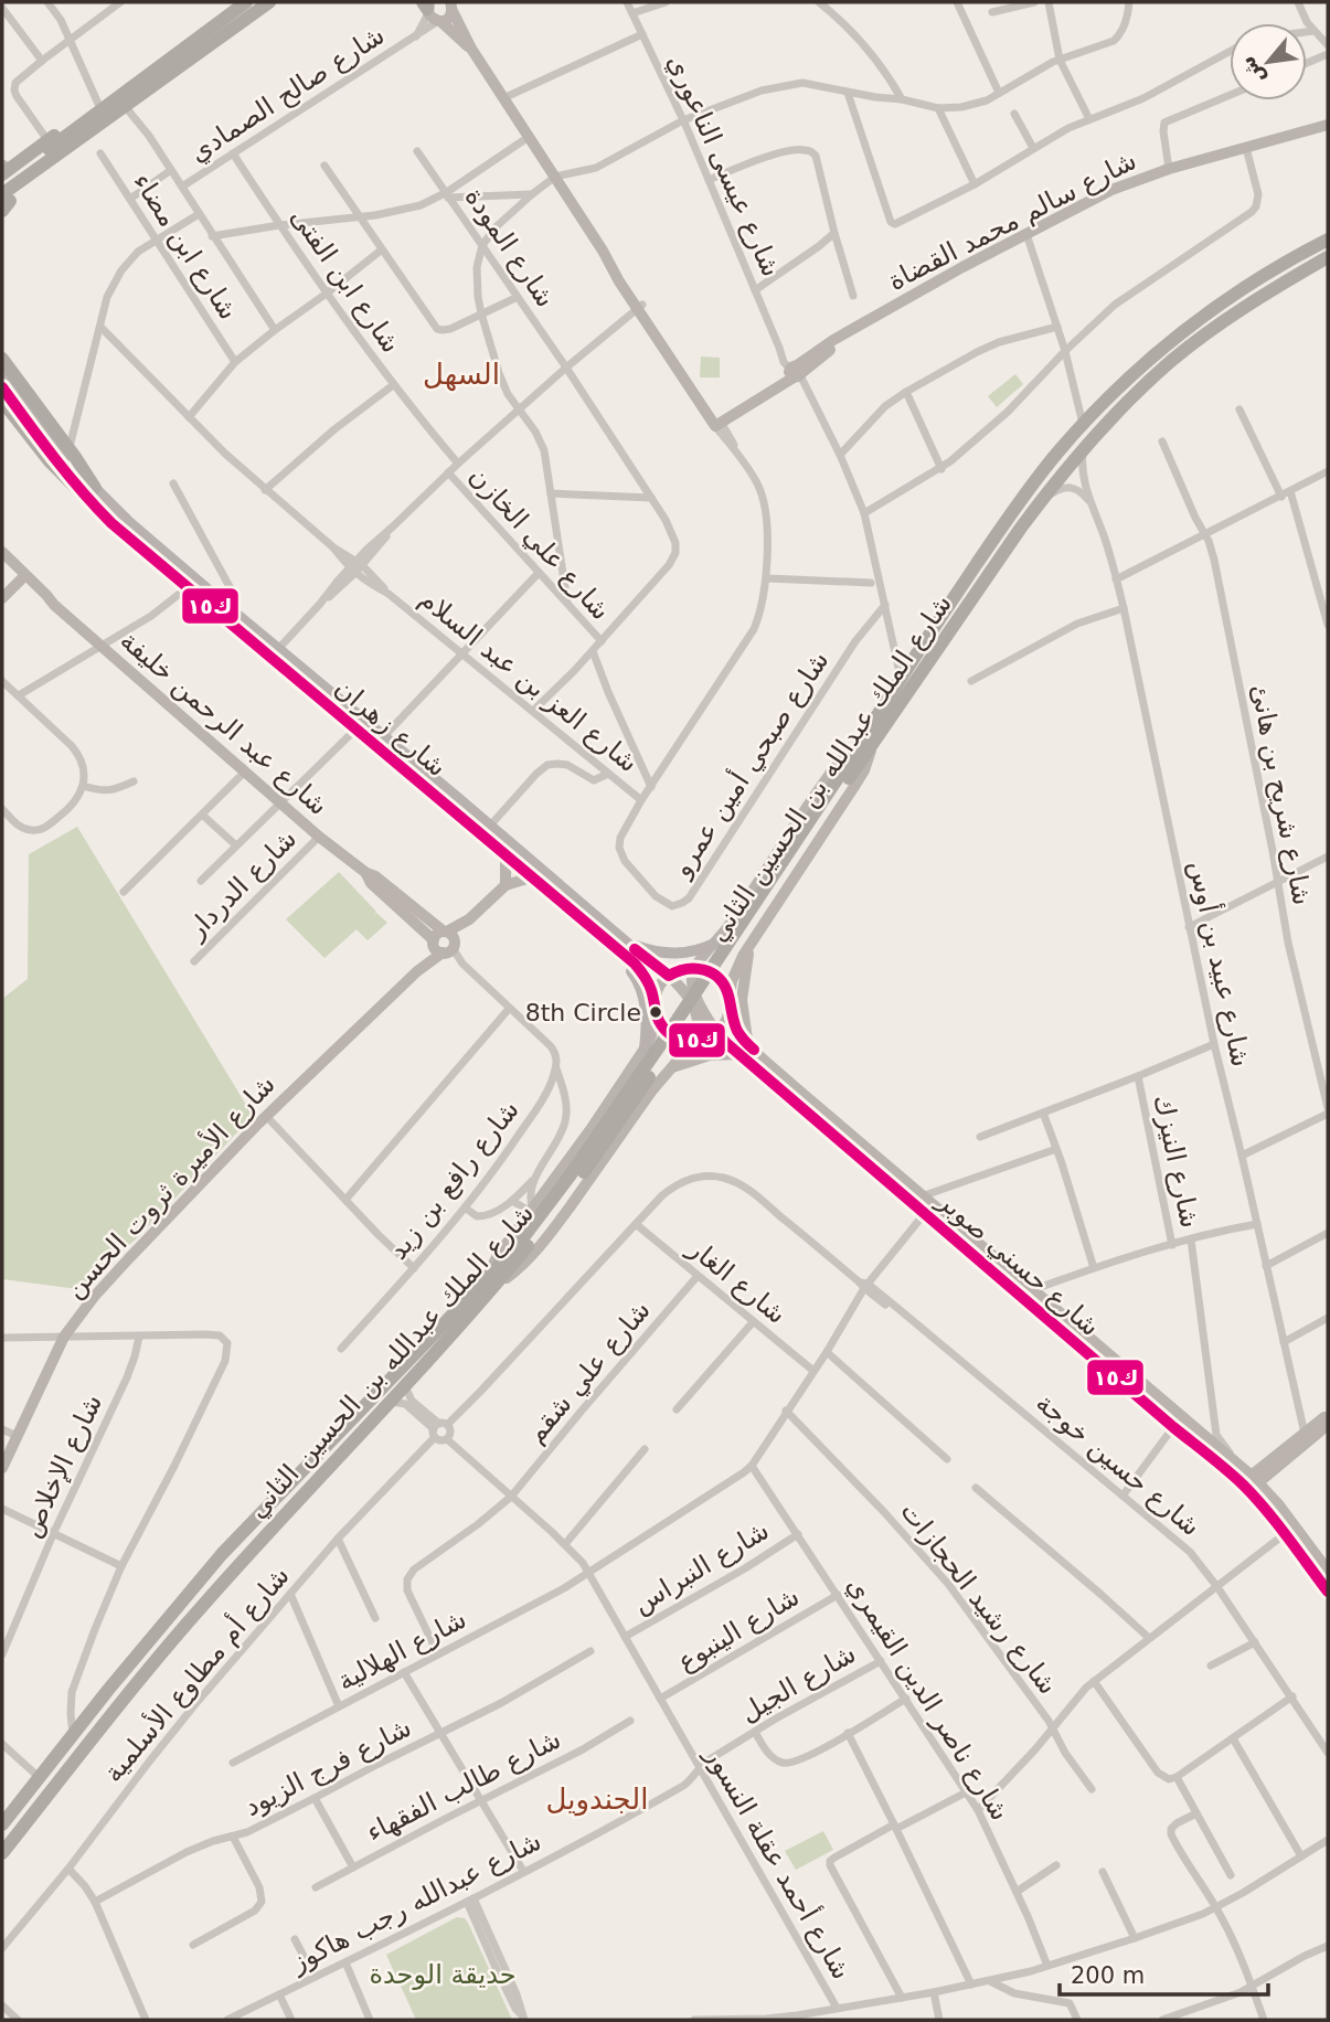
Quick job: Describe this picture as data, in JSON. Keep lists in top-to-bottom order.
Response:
{
  "streets": {
    "highway": ["شارع الملك عبدالله بن الحسين الثاني"],
    "main road": [
      "شارع سالم محمد القضاة",
      "شارع عبد الرحمن خليفة",
      "شارع زهران",
      "شارع الأميرة ثروت الحسن",
      "شارع حسني صوبر"
    ],
    "street": [
      "شارع صالح الصمادي",
      "شارع عيسى الناعوري",
      "شارع ابن مضاء",
      "شارع المودة",
      "شارع ابن الفتى",
      "شارع علي الخازن",
      "شارع العز بن عبد السلام",
      "شارع صبحي أمين عمرو",
      "شارع شريح بن هانئ",
      "شارع الدردار",
      "شارع عبيد بن أوس",
      "شارع النيزك",
      "شارع رافع بن زيد",
      "شارع الغار",
      "شارع علي شقم",
      "شارع حسين خوجة",
      "شارع الإخلاص",
      "شارع النبراس",
      "شارع رشيد الحجازات",
      "شارع الينبوع",
      "شارع الهلالية",
      "شارع أم مطاوع الأسلمية",
      "شارع الجيل",
      "شارع ناصر الدين القيمري",
      "شارع فرج الزيود",
      "شارع طالب الفقهاء",
      "شارع أحمد عقلة النسور",
      "شارع عبدالله رجب هاكوز"
    ]
  },
  "crossings": [
    ["شارع صالح الصمادي", "شارع ابن الفتى"],
    ["شارع عيسى الناعوري", "شارع سالم محمد القضاة"],
    ["شارع المودة", "شارع علي الخازن"],
    ["شارع العز بن عبد السلام", "شارع صبحي أمين عمرو"],
    ["شارع عبد الرحمن خليفة", "شارع الدردار"],
    ["شارع عبد الرحمن خليفة", "شارع الأميرة ثروت الحسن"],
    ["شارع زهران", "شارع الأميرة ثروت الحسن"],
    ["شارع الملك عبدالله بن الحسين الثاني", "شارع عبيد بن أوس"],
    ["شارع عبيد بن أوس", "شارع النيزك"],
    ["شارع الغار", "شارع علي شقم"],
    ["شارع الغار", "شارع حسين خوجة"],
    ["شارع علي شقم", "شارع الهلالية"],
    ["شارع علي شقم", "شارع أحمد عقلة النسور"],
    ["شارع حسين خوجة", "شارع أم مطاوع الأسلمية"],
    ["شارع النبراس", "شارع ناصر الدين القيمري"],
    ["شارع النبراس", "شارع أحمد عقلة النسور"],
    ["شارع الينبوع", "شارع ناصر الدين القيمري"],
    ["شارع الينبوع", "شارع أحمد عقلة النسور"],
    ["شارع الهلالية", "شارع ناصر الدين القيمري"],
    ["شارع الهلالية", "شارع أحمد عقلة النسور"],
    ["شارع الجيل", "شارع ناصر الدين القيمري"],
    ["شارع الجيل", "شارع أحمد عقلة النسور"],
    ["شارع الجيل", "شارع عبدالله رجب هاكوز"],
    ["شارع ناصر الدين القيمري", "شارع أحمد عقلة النسور"],
    ["شارع أحمد عقلة النسور", "شارع عبدالله رجب هاكوز"]
  ],
  "districts": ["السهل", "الجندويل"],
  "parks": ["حديقة الوحدة"],
  "places": ["8th Circle"],
  "lines": ["transit line ك١٥"],
  "scale_bar": "200 m",
  "north": "bottom left"
}
